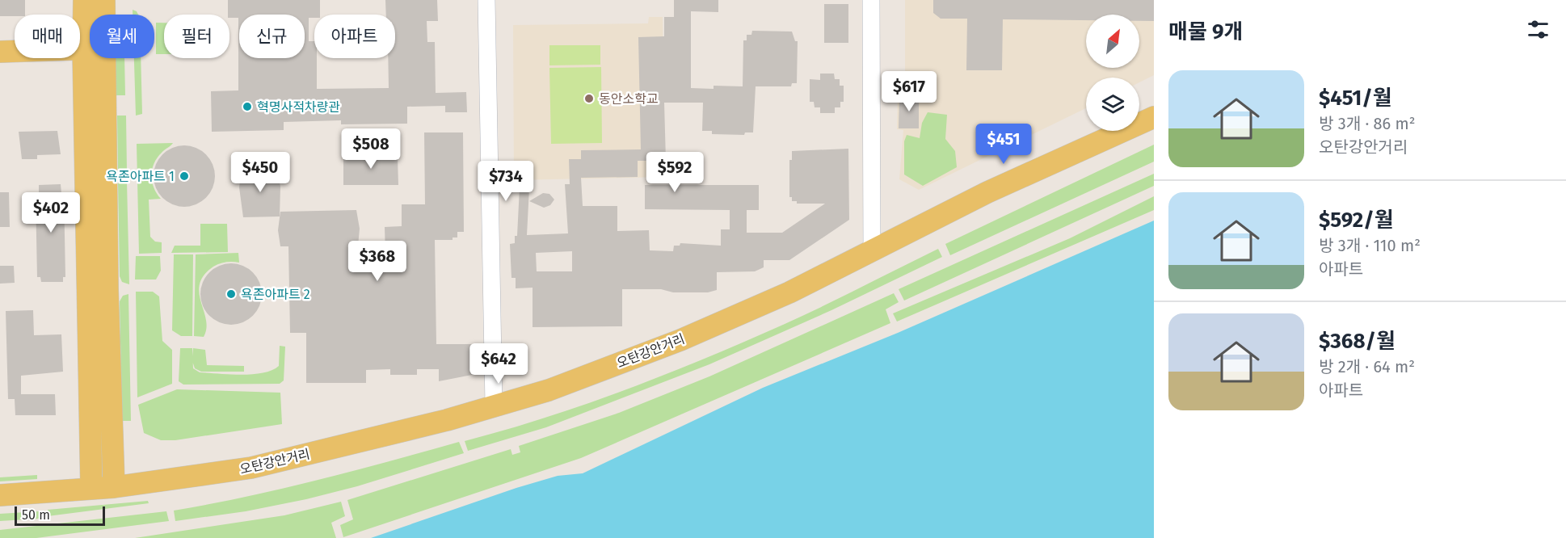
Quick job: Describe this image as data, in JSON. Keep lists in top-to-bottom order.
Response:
{
  "streets": {
    "main road": ["오탄강안거리"]
  },
  "places": [
    "동안소학교",
    "혁명사적차량관",
    "욕존아파트 1",
    "욕존아파트 2"
  ],
  "scale_bar": "50 m",
  "north": "top right",
  "page": {
    "heading": "매물 9개",
    "chip": [
      "매매",
      "월세",
      "필터",
      "신규",
      "아파트"
    ],
    "list": [
      {
        "name": "$451/월",
        "note": "방 3개 · 86 m² · 오탄강안거리"
      },
      {
        "name": "$592/월",
        "note": "방 3개 · 110 m² · 아파트"
      },
      {
        "name": "$368/월",
        "note": "방 2개 · 64 m² · 아파트"
      }
    ],
    "price": [
      "$617",
      "$451",
      "$508",
      "$450",
      "$592",
      "$734",
      "$402",
      "$368",
      "$642"
    ],
    "scale": "50 m"
  }
}
